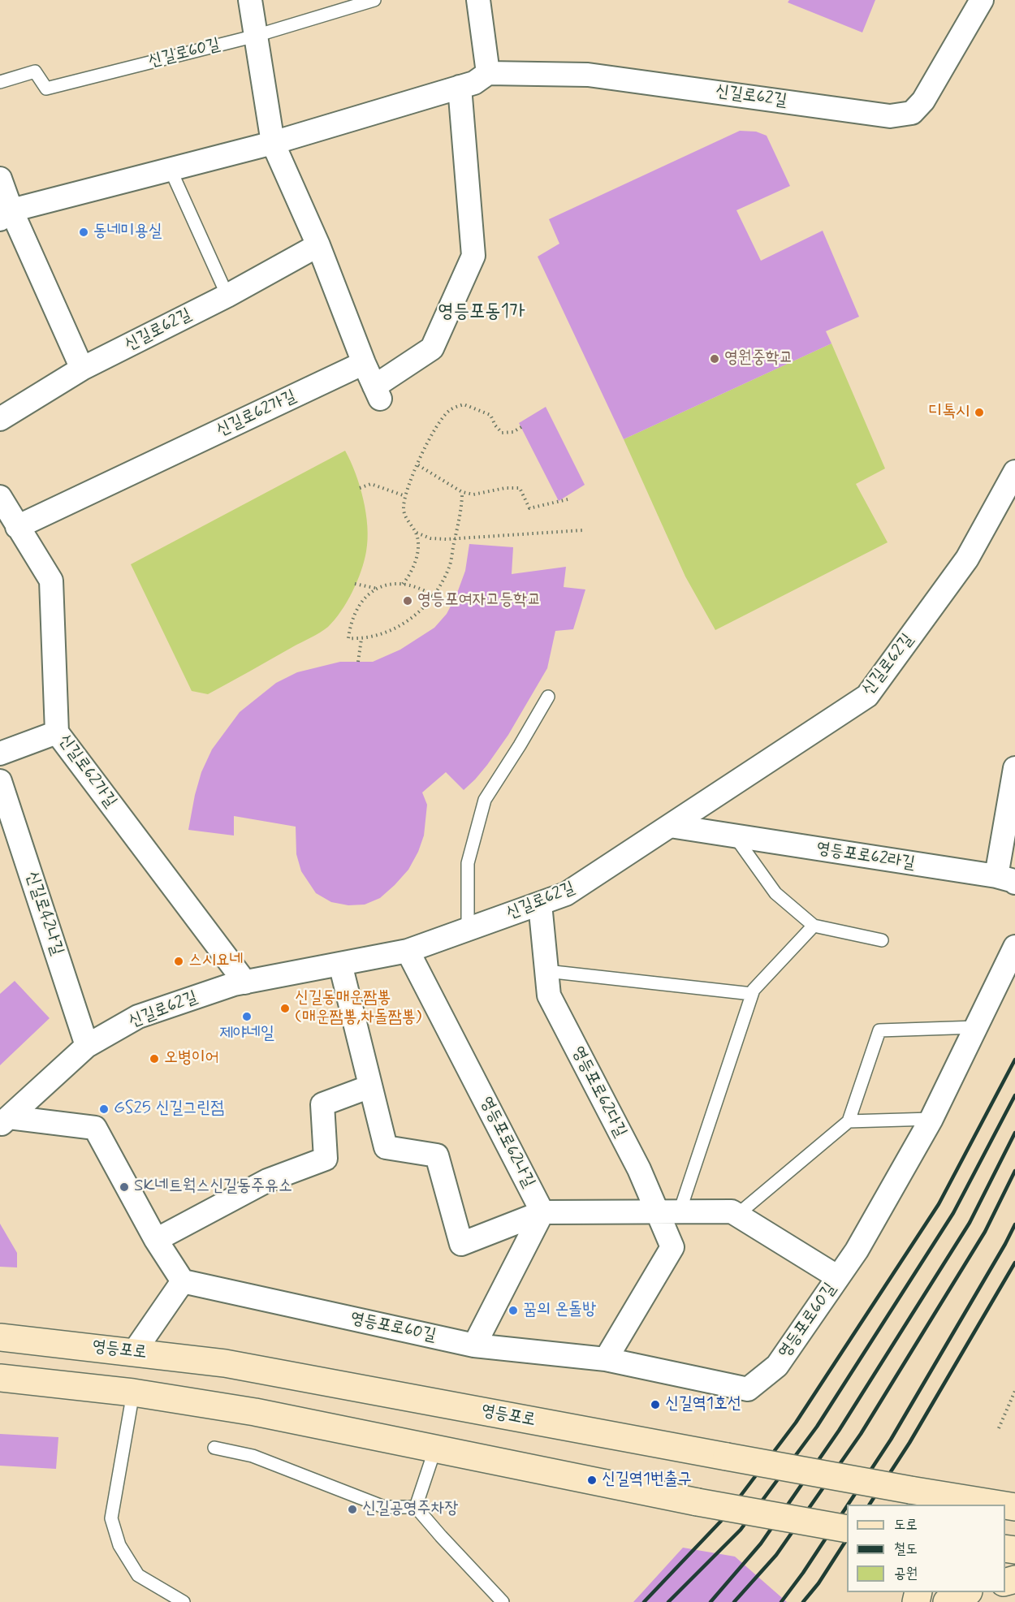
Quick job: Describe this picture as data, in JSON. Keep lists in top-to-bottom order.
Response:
{
  "streets": {
    "main road": ["영등포로"],
    "street": [
      "신길로62길",
      "신길로62가길",
      "영등포로62라길",
      "신길로42나길",
      "영등포로62다길",
      "영등포로62나길",
      "영등포로60길"
    ],
    "lane": ["신길로60길"]
  },
  "crossings": [
    ["신길로62길", "신길로62가길"],
    ["신길로62길", "영등포로62라길"],
    ["신길로62길", "신길로42나길"],
    ["신길로62길", "영등포로62다길"],
    ["신길로62길", "영등포로62나길"]
  ],
  "districts": ["영등포동1가"],
  "places": [
    "동네미용실",
    "영원중학교",
    "디톡시",
    "영등포여자고등학교",
    "스시요네",
    "신길동매운짬뽕 (매운짬뽕,차돌짬뽕)",
    "제야네일",
    "오병이어",
    "GS25 신길그린점",
    "SK네트웍스신길동주유소",
    "꿈의 온돌방",
    "신길역1호선",
    "신길역1번출구",
    "신길공영주차장"
  ],
  "legend": ["도로", "철도", "공원"]
}
